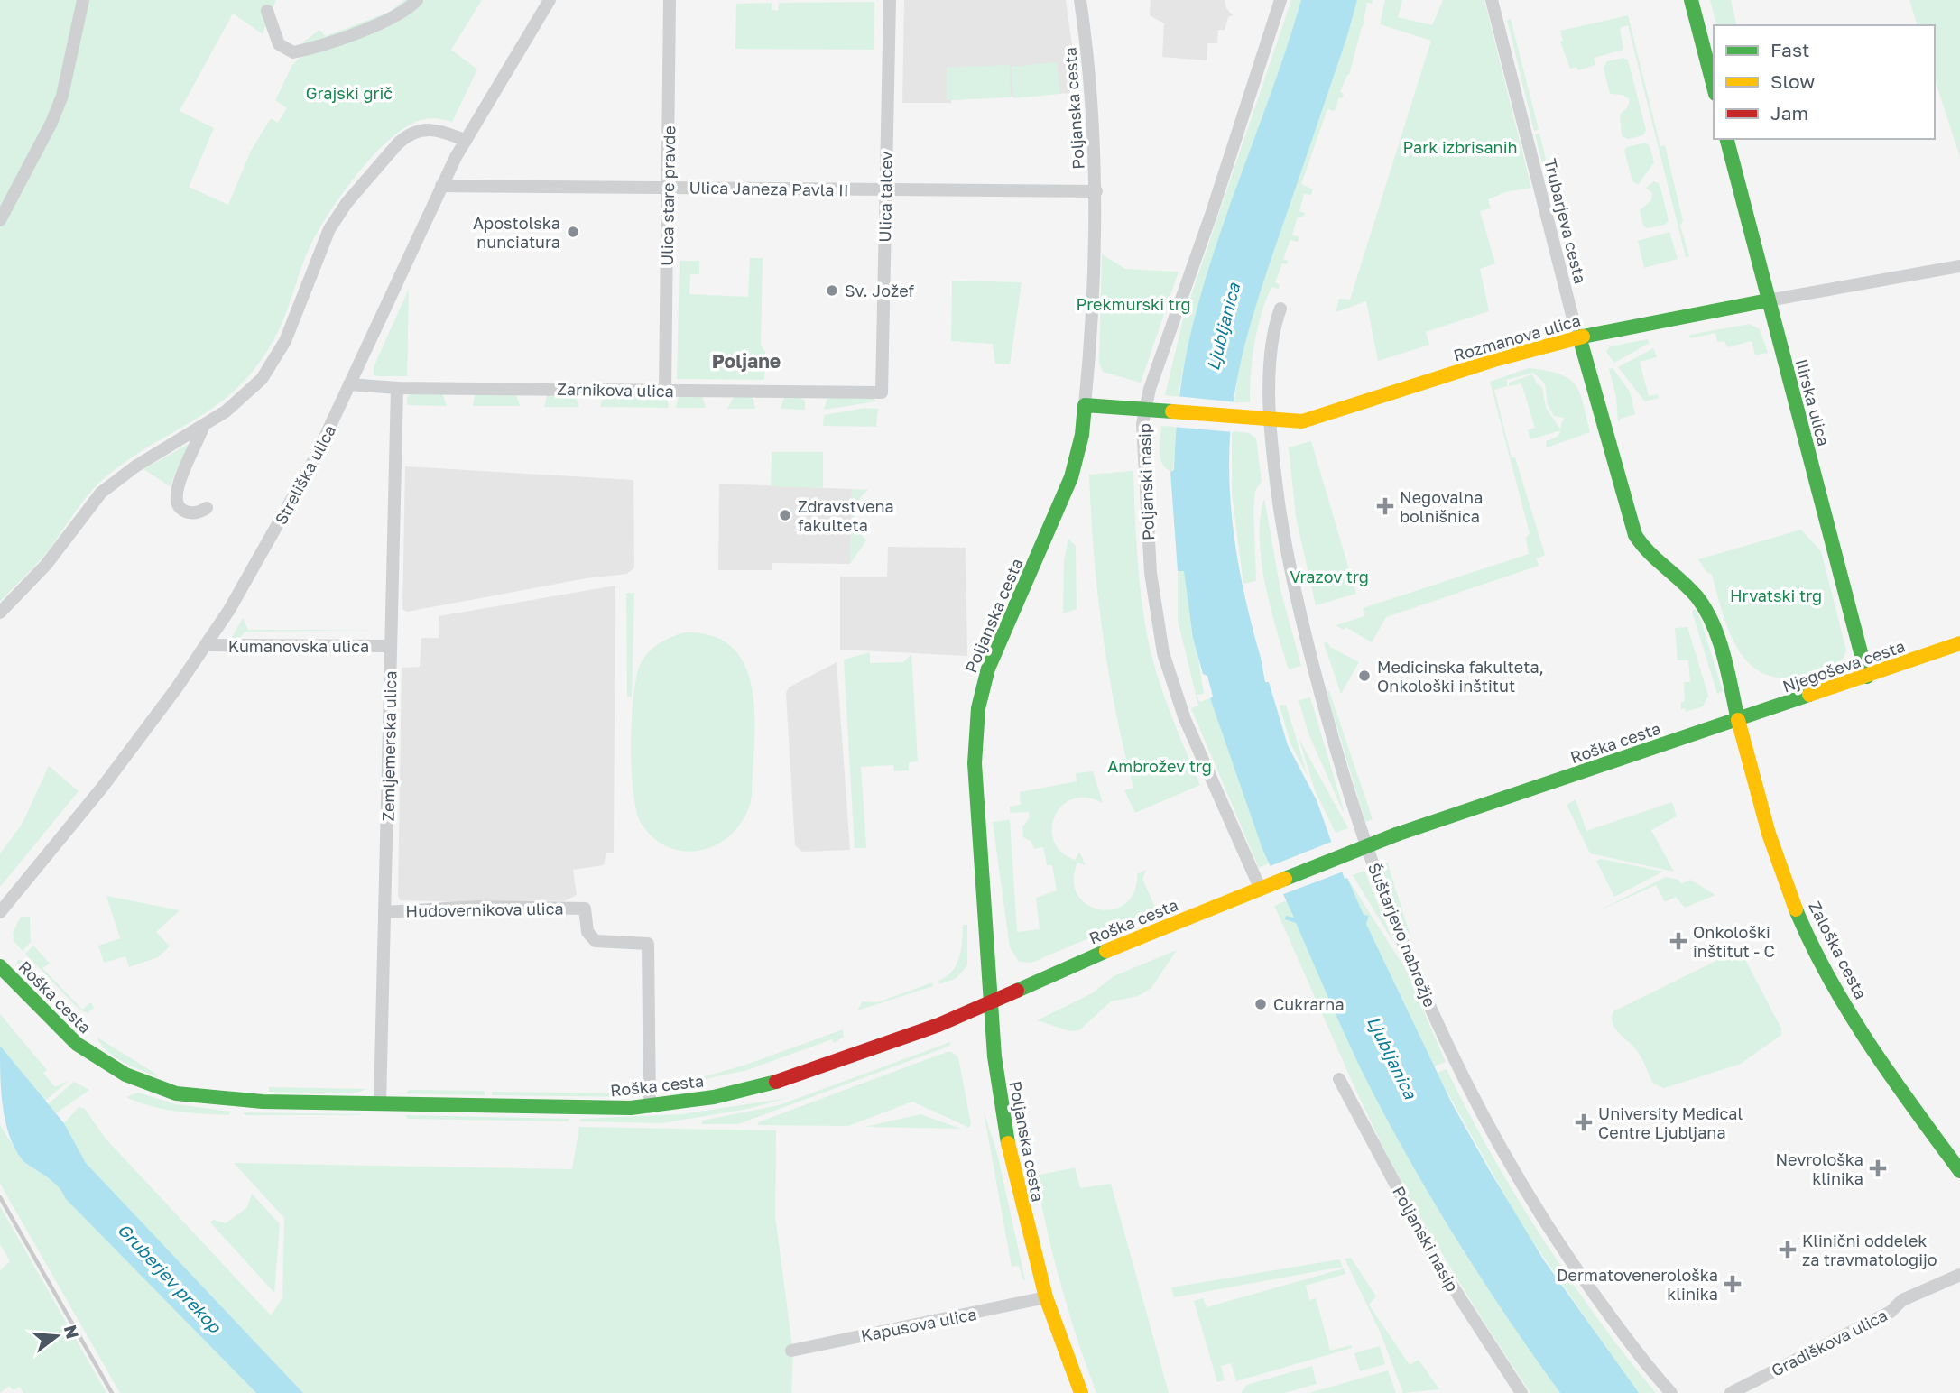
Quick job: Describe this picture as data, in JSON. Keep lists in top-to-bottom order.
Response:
{
  "streets": {
    "main road": [
      "Poljanska cesta",
      "Trubarjeva cesta",
      "Rozmanova ulica",
      "Ilirska ulica",
      "Njegoševa cesta",
      "Roška cesta",
      "Zaloška cesta"
    ],
    "street": [
      "Ulica Janeza Pavla II",
      "Ulica stare pravde",
      "Ulica talcev",
      "Zarnikova ulica",
      "Streliška ulica",
      "Poljanski nasip",
      "Kumanovska ulica",
      "Zemljemerska ulica",
      "Hudovernikova ulica",
      "Šuštarjevo nabrežje",
      "Kapusova ulica",
      "Gradiškova ulica"
    ]
  },
  "crossings": [
    ["Poljanska cesta", "Ulica Janeza Pavla II"],
    ["Poljanska cesta", "Rozmanova ulica"],
    ["Poljanska cesta", "Roška cesta"],
    ["Poljanska cesta", "Kapusova ulica"],
    ["Ulica Janeza Pavla II", "Ulica stare pravde"],
    ["Ulica Janeza Pavla II", "Ulica talcev"],
    ["Ulica Janeza Pavla II", "Streliška ulica"],
    ["Ulica stare pravde", "Zarnikova ulica"],
    ["Ulica talcev", "Zarnikova ulica"],
    ["Trubarjeva cesta", "Rozmanova ulica"],
    ["Trubarjeva cesta", "Njegoševa cesta"],
    ["Trubarjeva cesta", "Roška cesta"],
    ["Trubarjeva cesta", "Zaloška cesta"],
    ["Rozmanova ulica", "Ilirska ulica"],
    ["Rozmanova ulica", "Poljanski nasip"],
    ["Rozmanova ulica", "Šuštarjevo nabrežje"],
    ["Zarnikova ulica", "Streliška ulica"],
    ["Zarnikova ulica", "Zemljemerska ulica"],
    ["Ilirska ulica", "Njegoševa cesta"],
    ["Streliška ulica", "Kumanovska ulica"],
    ["Kumanovska ulica", "Zemljemerska ulica"],
    ["Njegoševa cesta", "Roška cesta"],
    ["Njegoševa cesta", "Zaloška cesta"],
    ["Roška cesta", "Zemljemerska ulica"],
    ["Roška cesta", "Hudovernikova ulica"],
    ["Roška cesta", "Zaloška cesta"],
    ["Zemljemerska ulica", "Hudovernikova ulica"]
  ],
  "districts": ["Poljane"],
  "water": ["Ljubljanica", "Gruberjev prekop"],
  "parks": [
    "Grajski grič",
    "Park izbrisanih",
    "Prekmurski trg",
    "Vrazov trg",
    "Hrvatski trg",
    "Ambrožev trg"
  ],
  "places": {
    "other": [
      "Apostolska nunciatura",
      "Sv. Jožef",
      "Zdravstvena fakulteta",
      "Medicinska fakulteta, Onkološki inštitut",
      "Cukrarna"
    ],
    "health": [
      "Negovalna bolnišnica",
      "Onkološki inštitut - C",
      "University Medical Centre Ljubljana",
      "Nevrološka klinika",
      "Klinični oddelek za travmatologijo",
      "Dermatovenerološka klinika"
    ]
  },
  "legend": ["Fast", "Slow", "Jam"],
  "north": "right"
}
